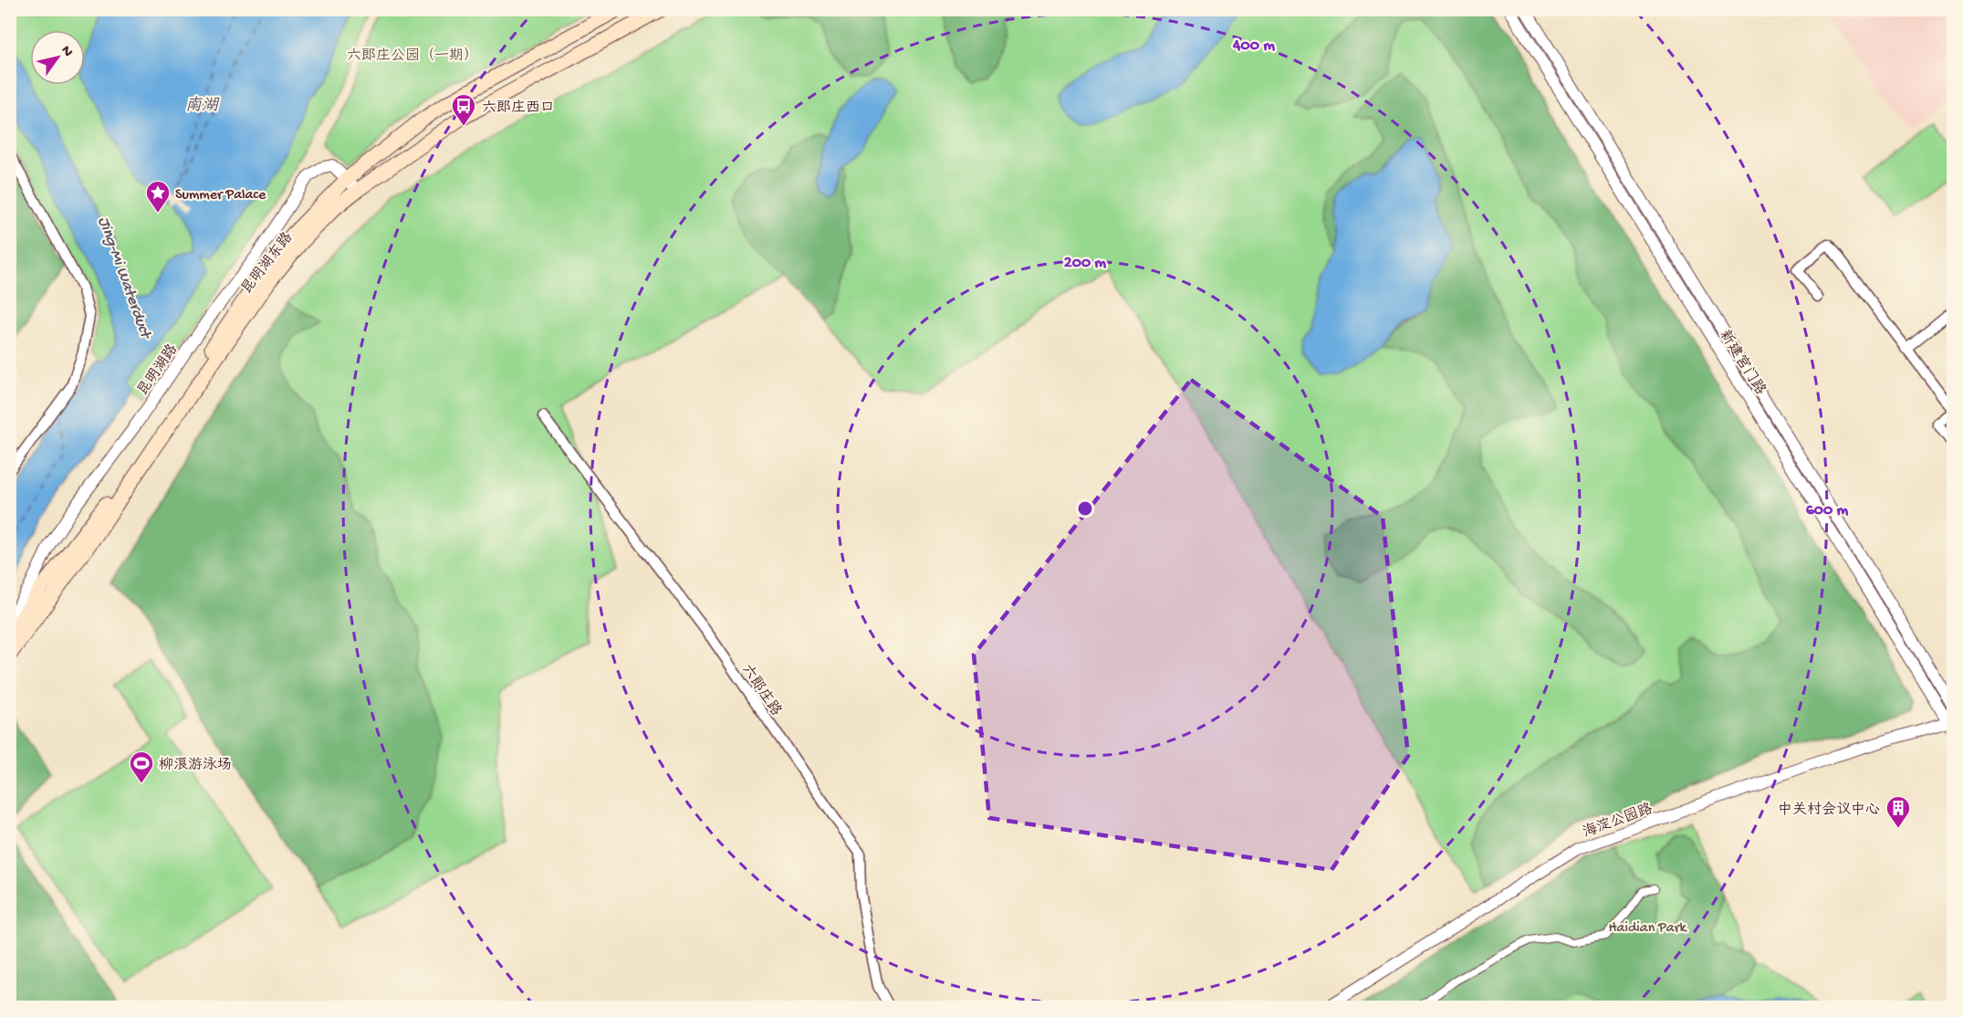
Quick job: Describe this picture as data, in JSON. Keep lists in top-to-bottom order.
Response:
{
  "streets": {
    "main road": ["昆明湖东路"],
    "street": [
      "新建宫门路",
      "昆明湖路",
      "六郎庄路",
      "海淀公园路"
    ]
  },
  "crossings": [
    ["昆明湖东路", "昆明湖路"],
    ["新建宫门路", "海淀公园路"]
  ],
  "water": ["南湖", "Jing-Mi Waterduct"],
  "parks": ["六郎庄公园（一期）", "Haidian Park"],
  "places": {
    "bus stop": ["六郎庄西口"],
    "place": ["Summer Palace"],
    "sports": ["柳浪游泳场"],
    "building": ["中关村会议中心"]
  },
  "north": "top right",
  "rings": ["400 m", "200 m", "600 m"]
}
